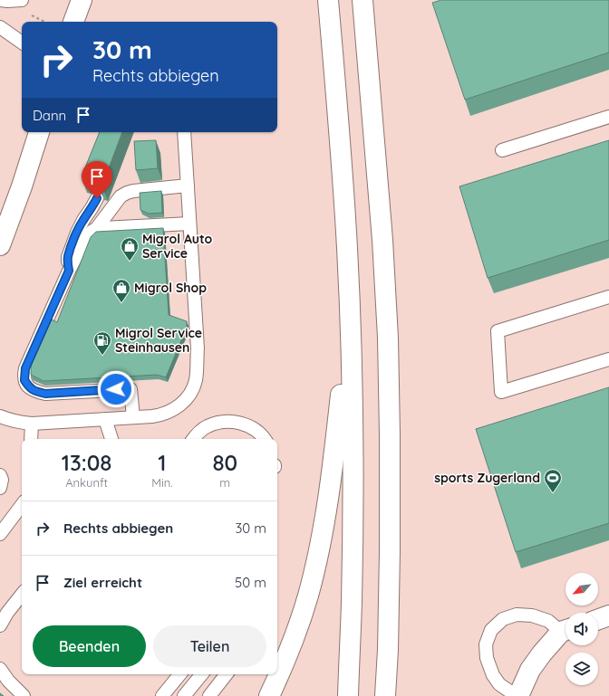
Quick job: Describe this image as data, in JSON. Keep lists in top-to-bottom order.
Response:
{
  "places": {
    "shop": ["Migrol Auto Service", "Migrol Shop"],
    "fuel station": ["Migrol Service Steinhausen"],
    "sports": ["sports Zugerland"]
  },
  "north": "bottom left",
  "page": {
    "turn": ["30 m", "Rechts abbiegen"],
    "then": "Dann",
    "eta": [
      "13:08",
      "Ankunft",
      "1",
      "Min.",
      "80",
      "m"
    ],
    "list": [
      {
        "name": "Rechts abbiegen",
        "value": "30 m"
      },
      {
        "name": "Ziel erreicht",
        "value": "50 m"
      }
    ],
    "buttons": ["Beenden", "Teilen"]
  }
}
